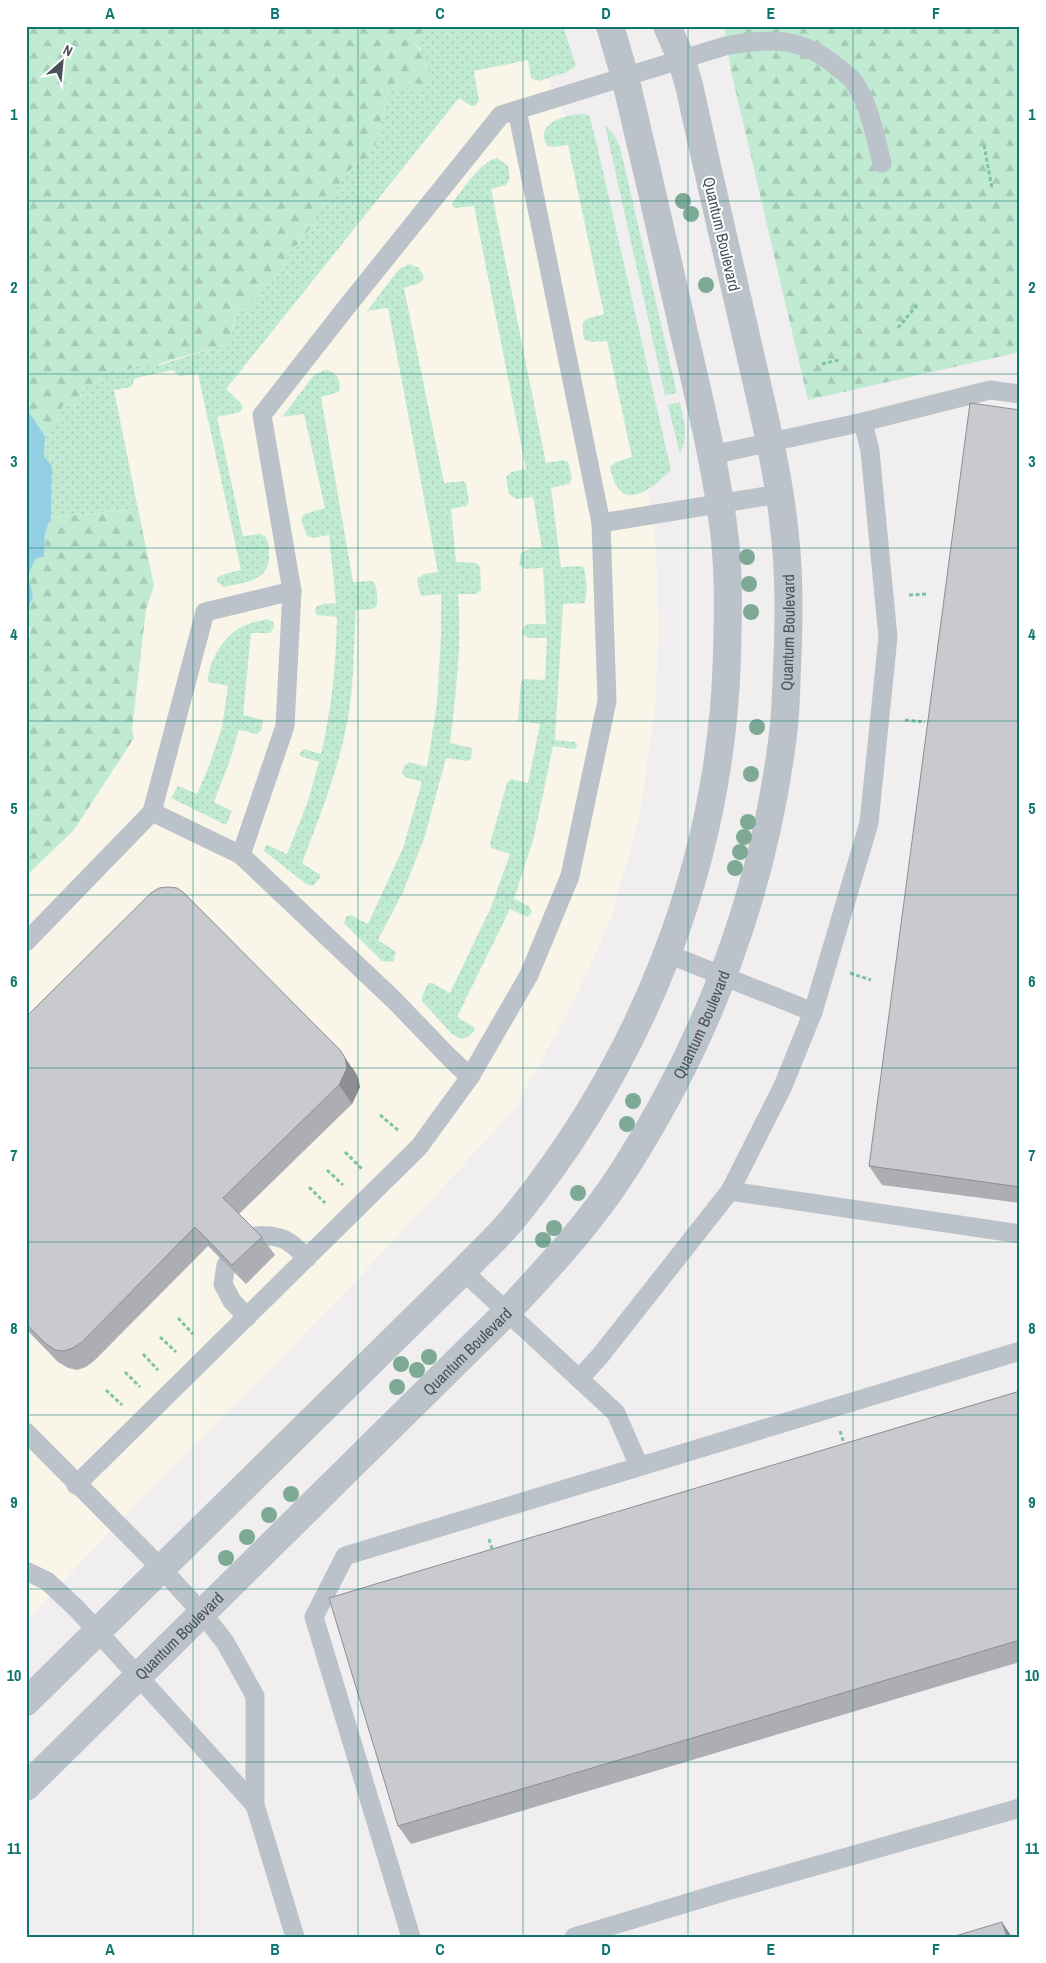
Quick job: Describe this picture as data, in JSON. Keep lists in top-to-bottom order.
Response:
{
  "streets": {
    "street": ["Quantum Boulevard"]
  },
  "north": "top right",
  "grid": {
    "columns": [
      "A",
      "B",
      "C",
      "D",
      "E",
      "F"
    ],
    "rows": [
      "1",
      "2",
      "3",
      "4",
      "5",
      "6",
      "7",
      "8",
      "9",
      "10",
      "11"
    ]
  }
}
